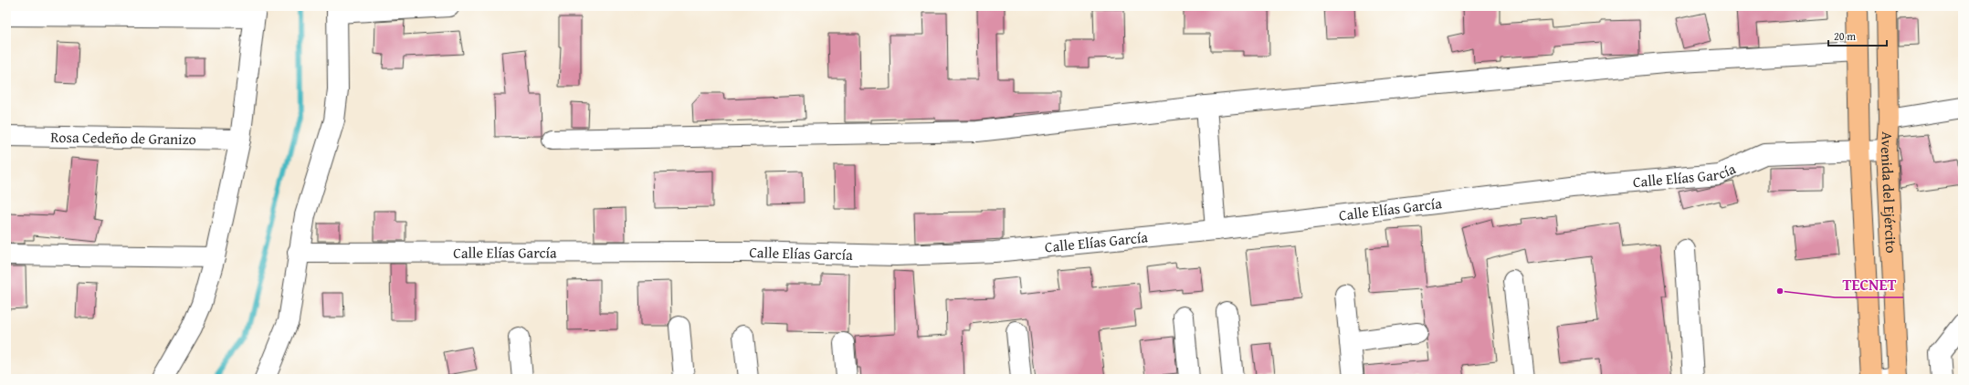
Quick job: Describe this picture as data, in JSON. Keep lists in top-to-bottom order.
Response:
{
  "streets": {
    "main road": ["Avenida del Ejército"],
    "street": ["Rosa Cedeño de Granizo", "Calle Elías García"]
  },
  "crossings": [
    ["Calle Elías García", "Avenida del Ejército"]
  ],
  "places": ["TECNET"],
  "scale_bar": "20 m"
}
